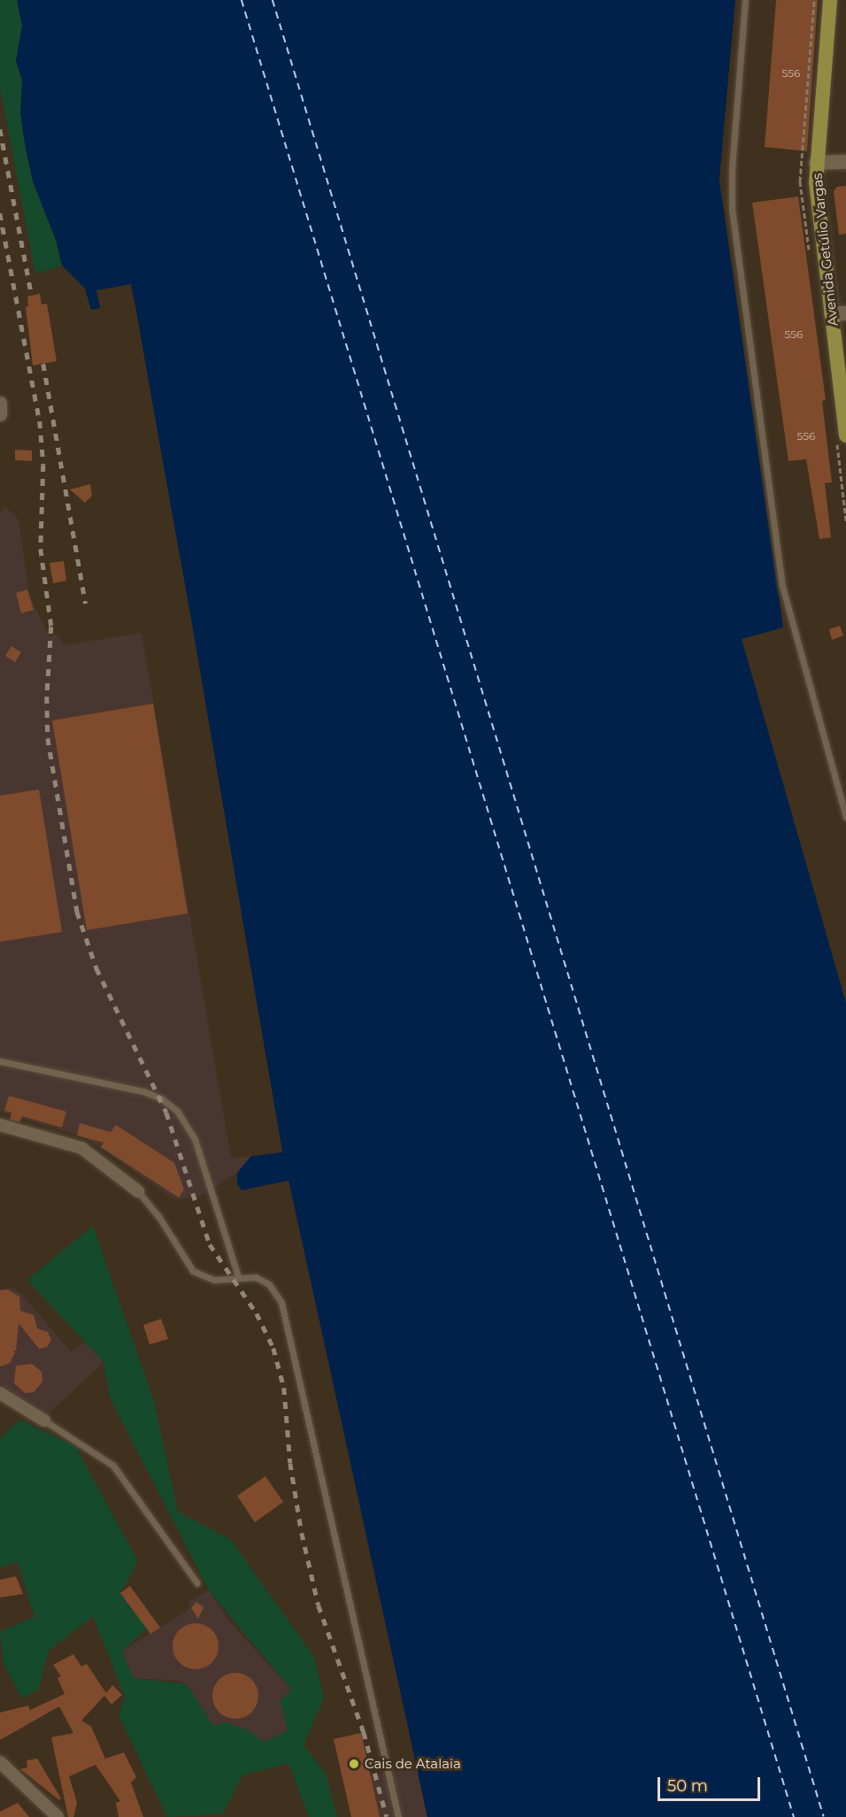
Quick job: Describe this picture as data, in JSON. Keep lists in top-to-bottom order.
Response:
{
  "streets": {
    "main road": ["Avenida Getúlio Vargas"]
  },
  "places": ["Cais de Atalaia"],
  "house_numbers": ["556", "556", "556"],
  "scale_bar": "50 m"
}
